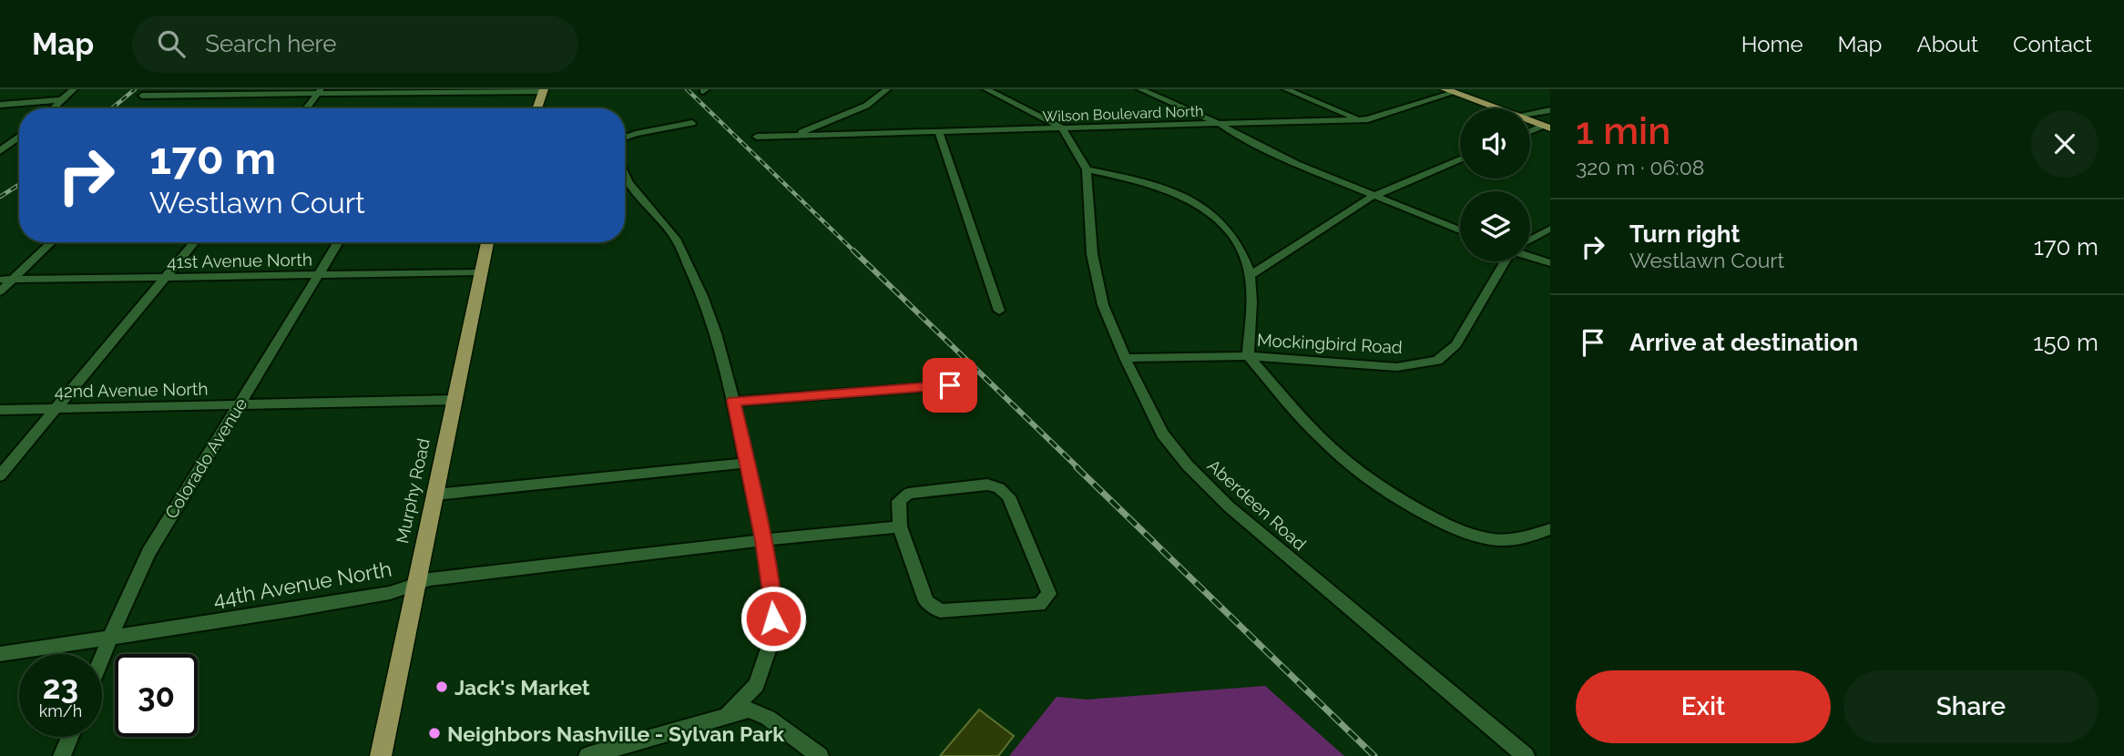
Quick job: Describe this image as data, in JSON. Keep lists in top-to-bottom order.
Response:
{
  "streets": {
    "main road": ["Murphy Road"],
    "street": [
      "Wilson Boulevard North",
      "41st Avenue North",
      "Mockingbird Road",
      "42nd Avenue North",
      "Colorado Avenue",
      "Aberdeen Road",
      "44th Avenue North"
    ]
  },
  "crossings": [
    ["Wilson Boulevard North", "Aberdeen Road"],
    ["41st Avenue North", "Colorado Avenue"],
    ["41st Avenue North", "Murphy Road"],
    ["Mockingbird Road", "Aberdeen Road"],
    ["42nd Avenue North", "Colorado Avenue"],
    ["42nd Avenue North", "Murphy Road"],
    ["Colorado Avenue", "44th Avenue North"],
    ["Murphy Road", "44th Avenue North"]
  ],
  "places": ["Jack's Market", "Neighbors Nashville - Sylvan Park"],
  "page": {
    "header": "Map",
    "search": "Search here",
    "nav": [
      "Home",
      "Map",
      "About",
      "Contact"
    ],
    "heading": ["1 min", "320 m · 06:08"],
    "turn": ["170 m", "Westlawn Court"],
    "list": [
      {
        "name": "Turn right",
        "note": "Westlawn Court",
        "value": "170 m"
      },
      {
        "name": "Arrive at destination",
        "value": "150 m"
      }
    ],
    "speed": "23 km/h",
    "limit": "30",
    "buttons": ["Exit", "Share"]
  }
}
